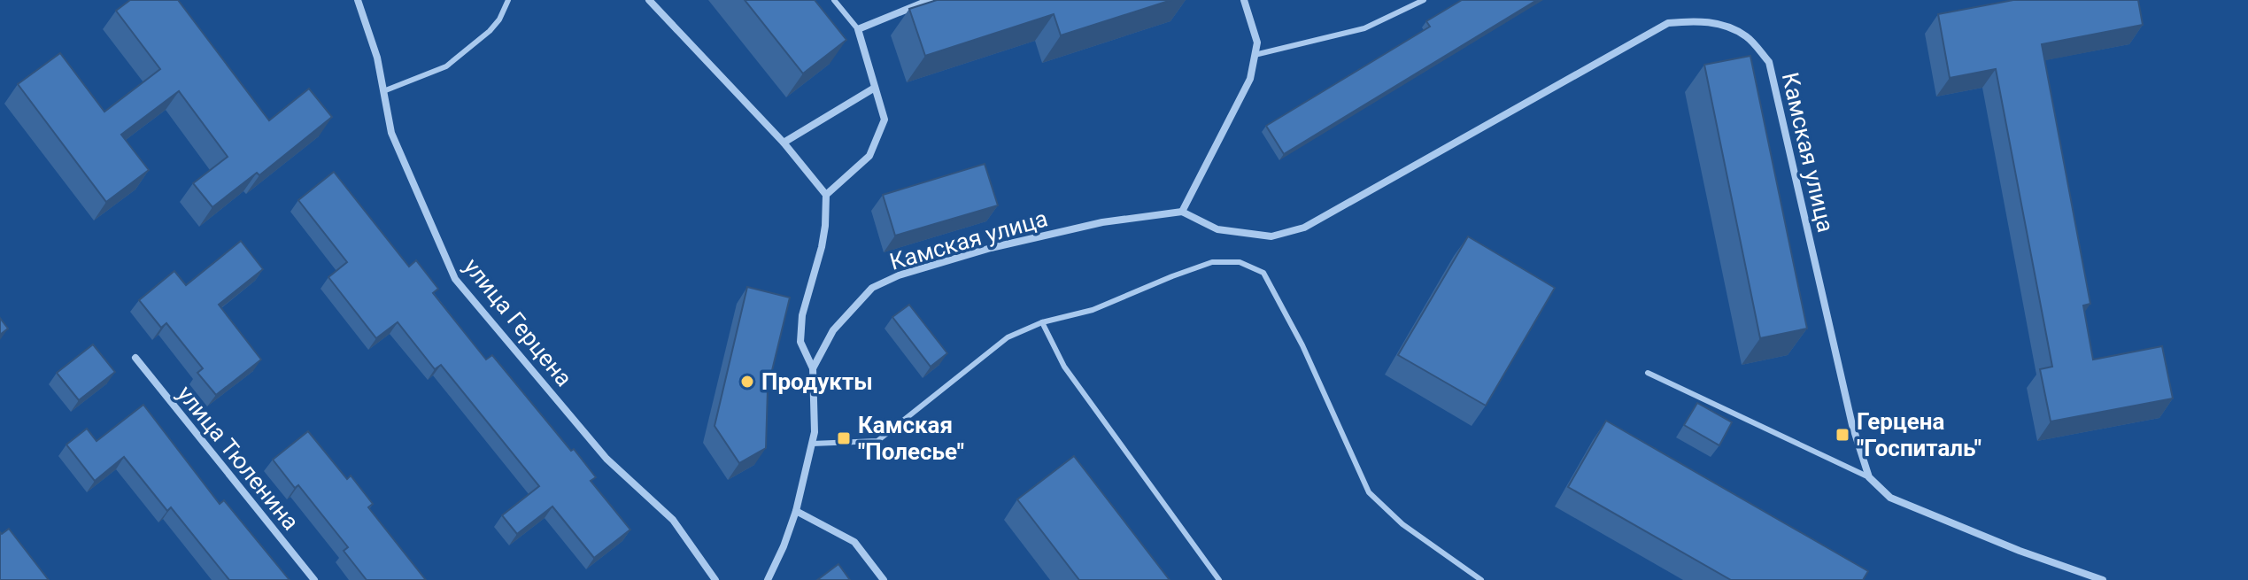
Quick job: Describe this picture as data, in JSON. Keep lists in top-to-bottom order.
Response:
{
  "streets": {
    "street": ["Камская улица", "улица Герцена", "улица Тюленина"]
  },
  "places": {
    "other": ["Продукты"],
    "transit": ["Герцена \"Госпиталь\"", "Камская \"Полесье\""]
  }
}
